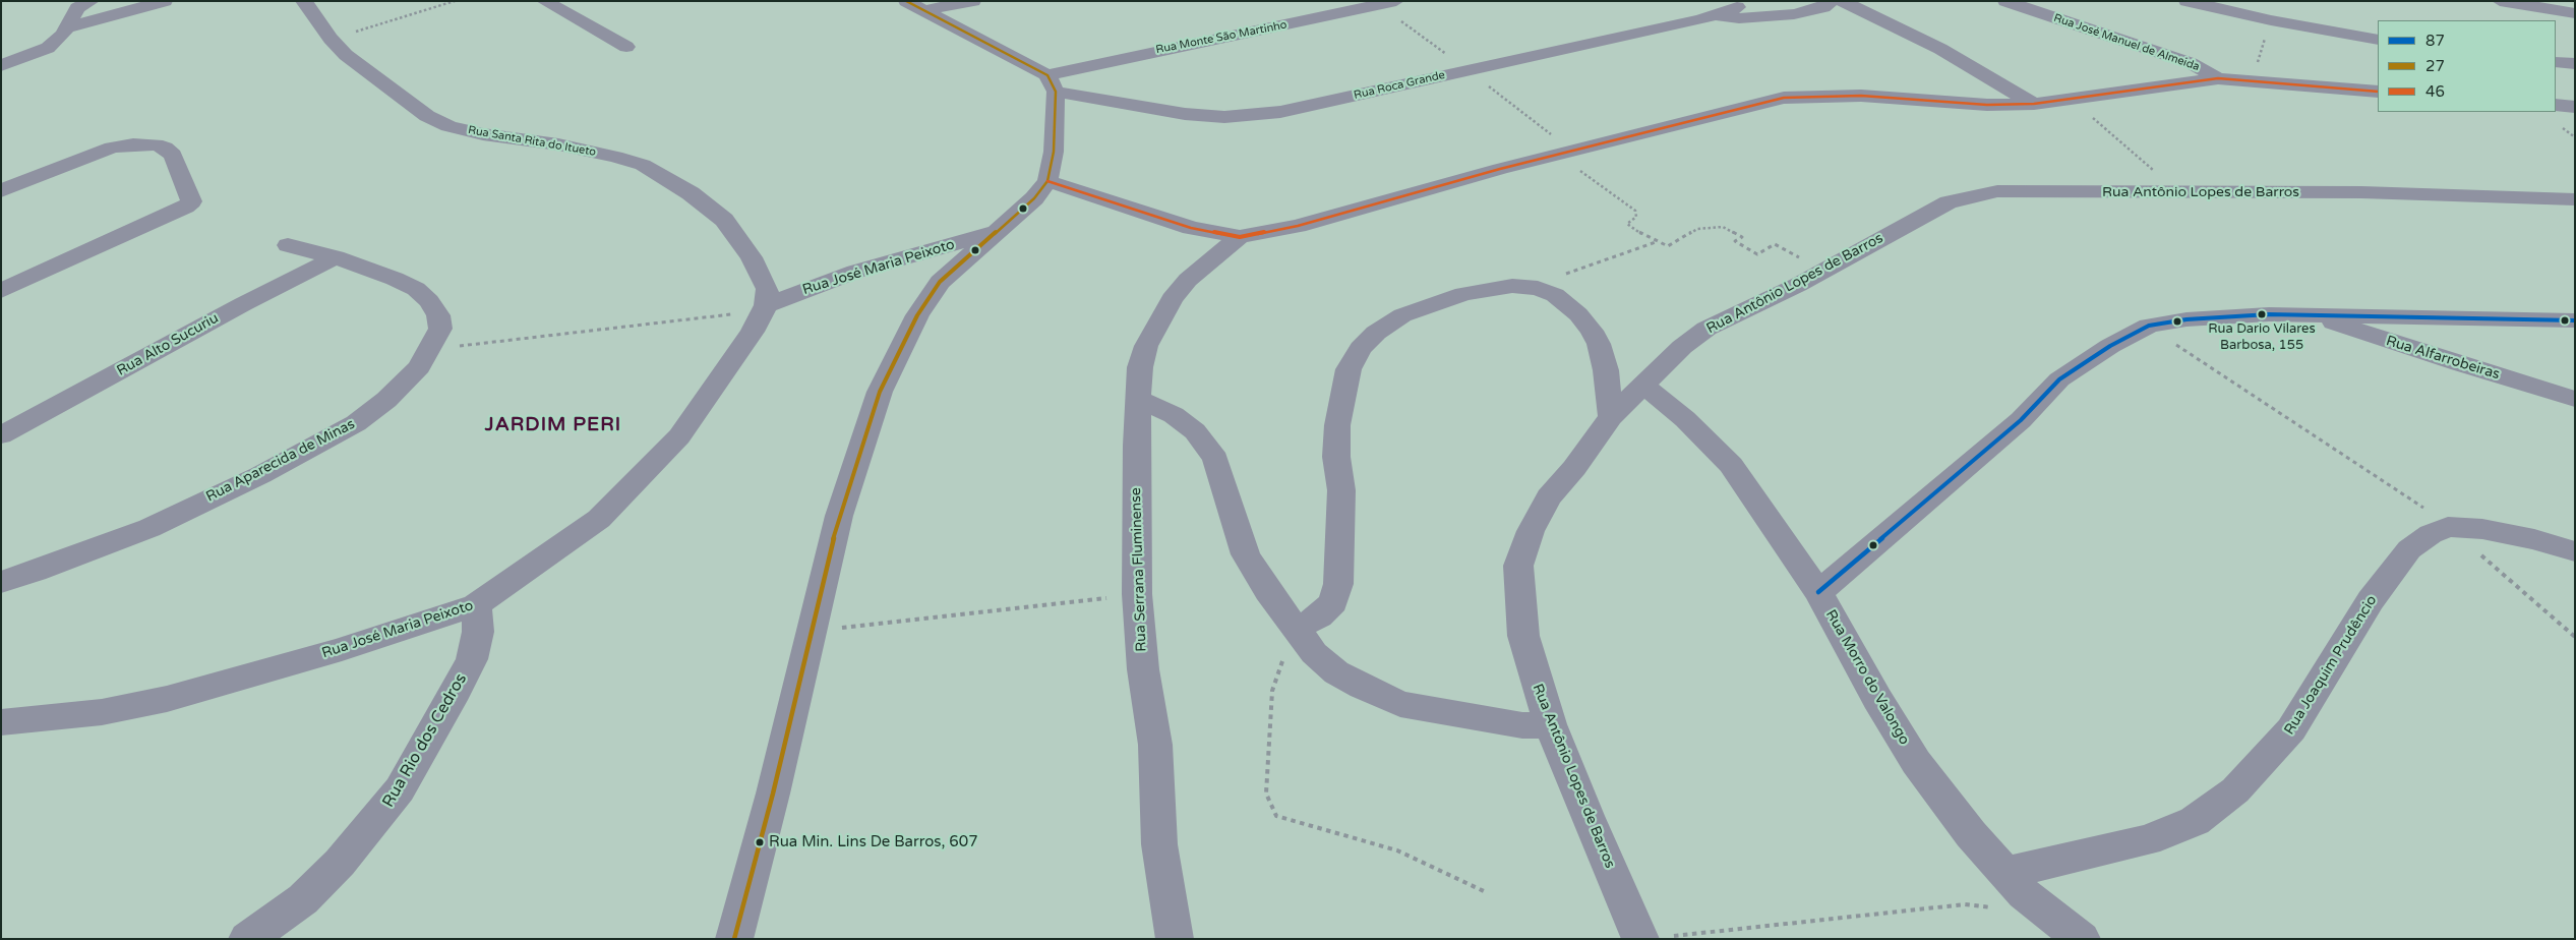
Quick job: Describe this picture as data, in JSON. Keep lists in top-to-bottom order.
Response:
{
  "streets": {
    "street": [
      "Rua Monte São Martinho",
      "Rua José Manuel de Almeida",
      "Rua Roca Grande",
      "Rua Santa Rita do Itueto",
      "Rua Antônio Lopes de Barros",
      "Rua José Maria Peixoto",
      "Rua Alto Sucuriu",
      "Rua Alfarrobeiras",
      "Rua Aparecida de Minas",
      "Rua Serrana Fluminense",
      "Rua Joaquim Prudêncio",
      "Rua Morro do Valongo",
      "Rua Rio dos Cedros"
    ]
  },
  "crossings": [
    ["Rua Monte São Martinho", "Rua Roca Grande"],
    ["Rua Santa Rita do Itueto", "Rua José Maria Peixoto"],
    ["Rua Antônio Lopes de Barros", "Rua Morro do Valongo"],
    ["Rua José Maria Peixoto", "Rua Rio dos Cedros"],
    ["Rua Alto Sucuriu", "Rua Aparecida de Minas"],
    ["Rua Joaquim Prudêncio", "Rua Morro do Valongo"]
  ],
  "districts": ["JARDIM PERI"],
  "places": ["Rua Dario Vilares Barbosa, 155", "Rua Min. Lins De Barros, 607"],
  "lines": ["transit line 27", "transit line 46", "transit line 87"],
  "legend": ["87", "27", "46"]
}
